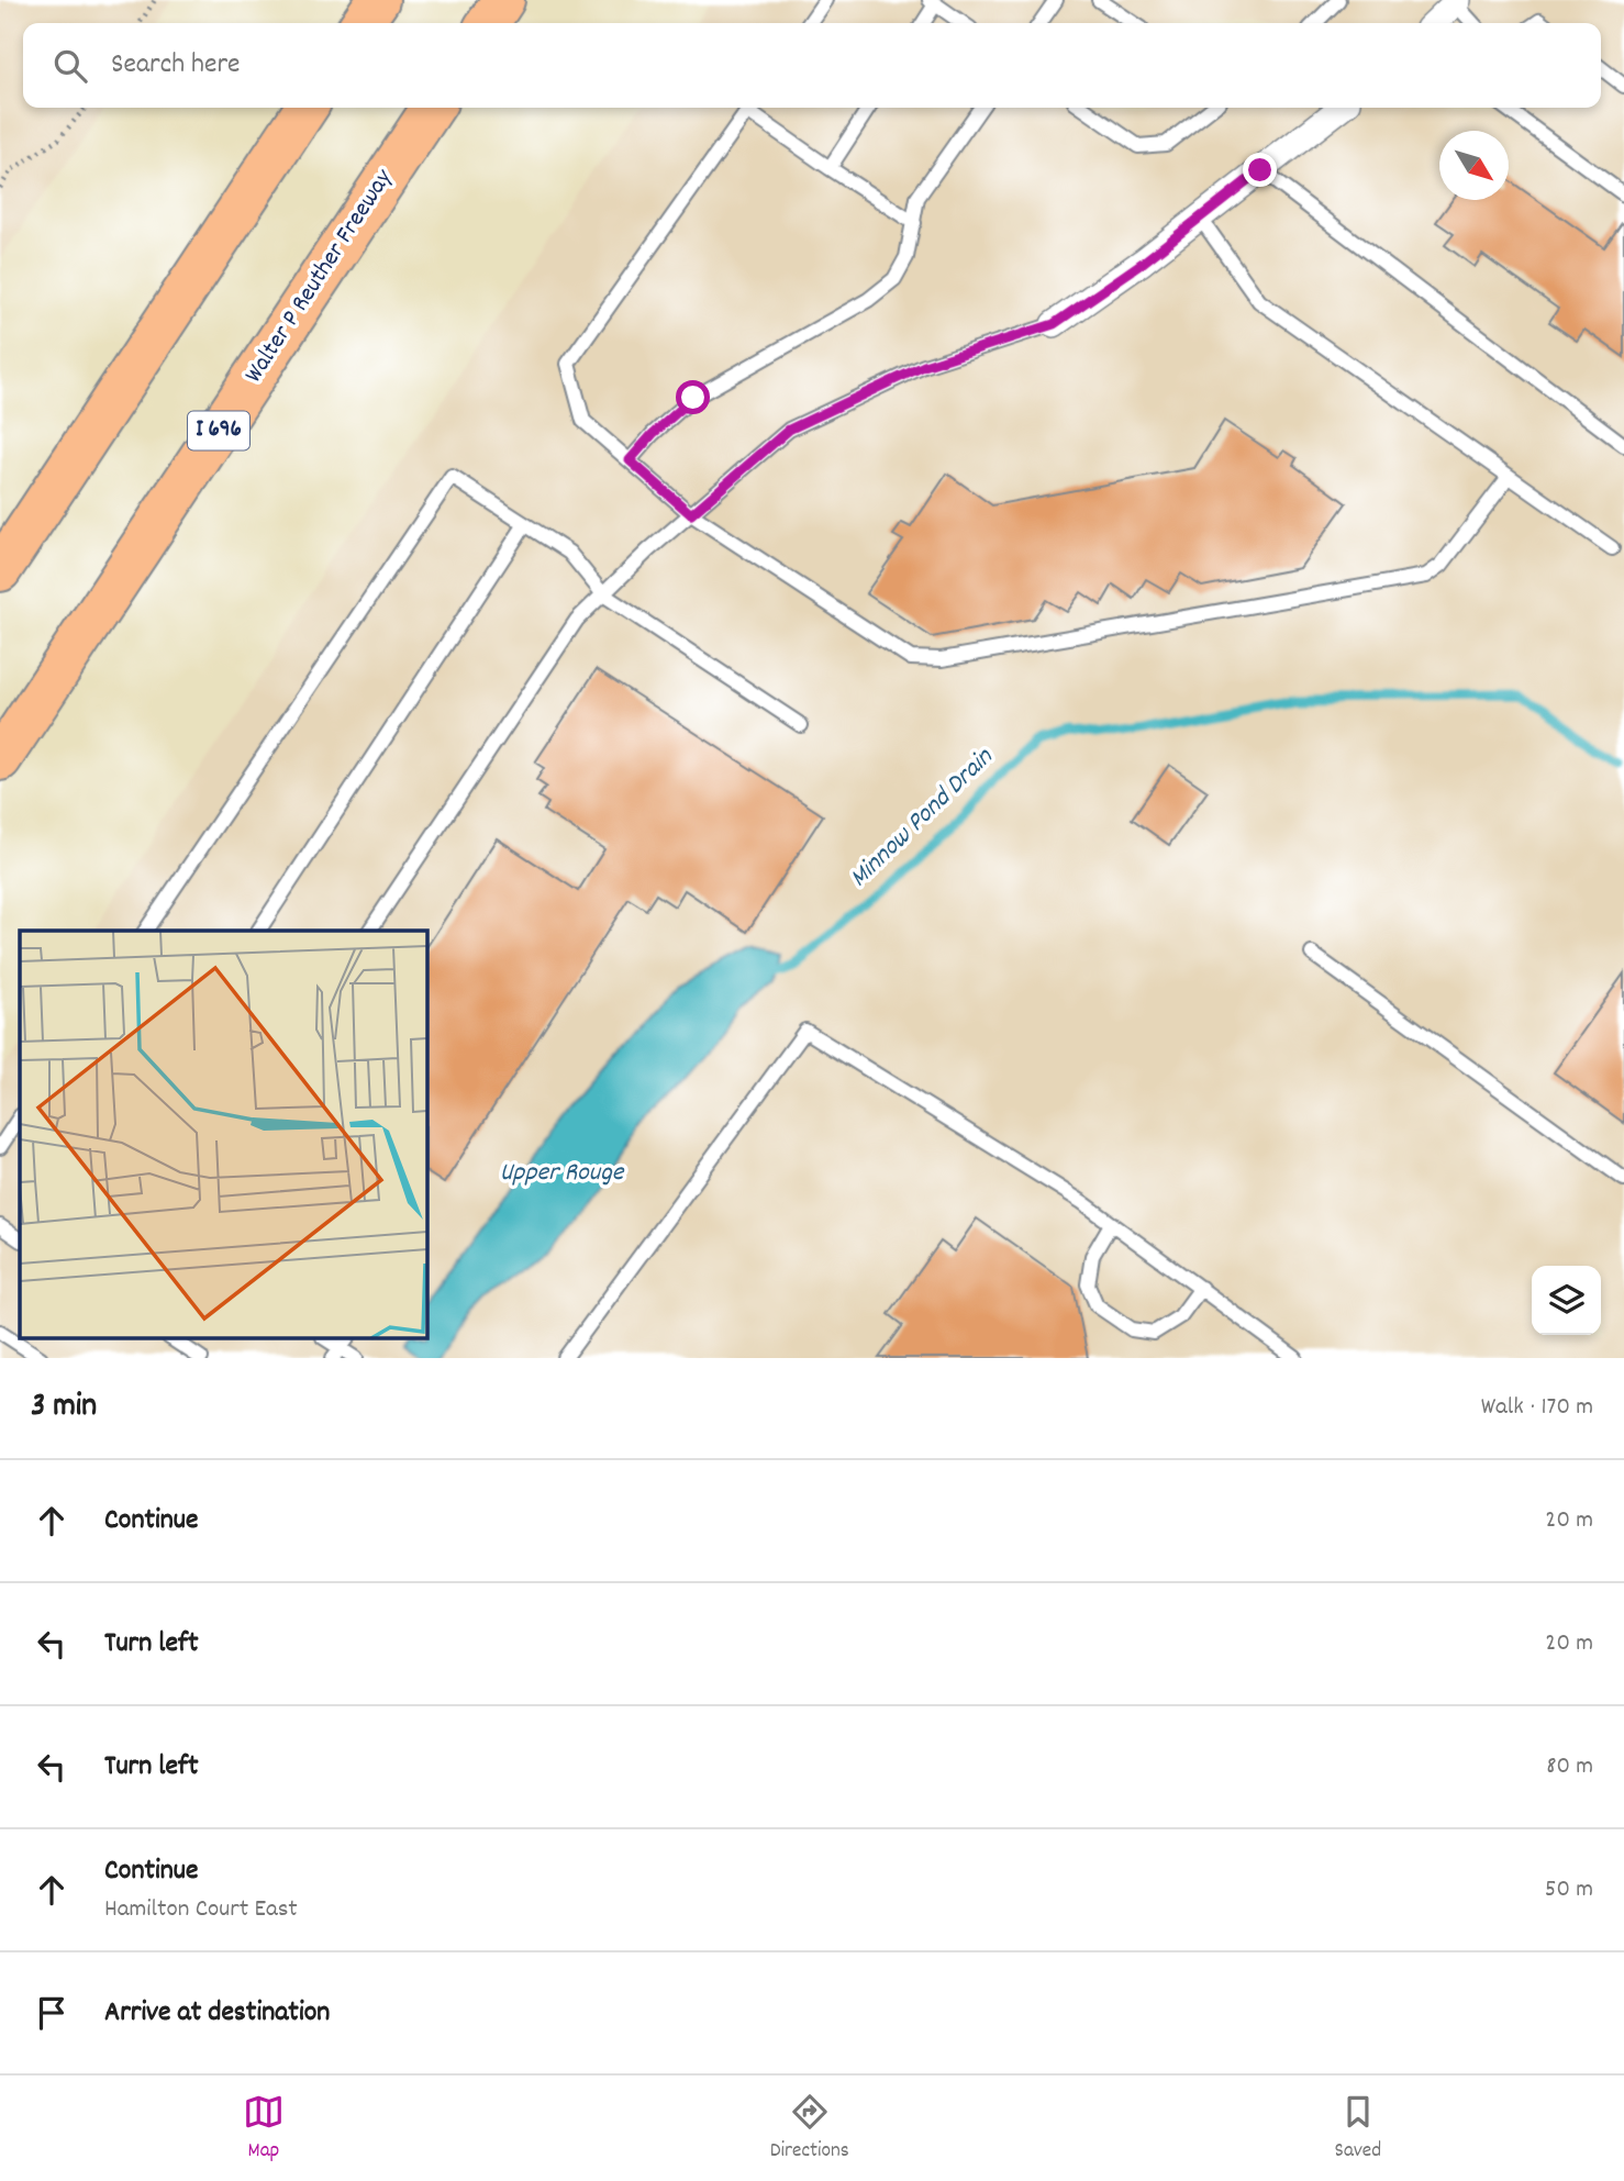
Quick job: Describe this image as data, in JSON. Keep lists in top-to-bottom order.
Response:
{
  "streets": {
    "highway": ["Walter P Reuther Freeway", "I 696"]
  },
  "water": ["Minnow Pond Drain", "Upper Rouge"],
  "north": "bottom right",
  "page": {
    "search": "Search here",
    "heading": ["3 min", "Walk · 170 m"],
    "list": [
      ["Continue", "20 m"],
      ["Turn left", "20 m"],
      ["Turn left", "80 m"],
      ["Continue", "Hamilton Court East", "50 m"],
      "Arrive at destination"
    ],
    "nav": ["Map", "Directions", "Saved"]
  }
}
